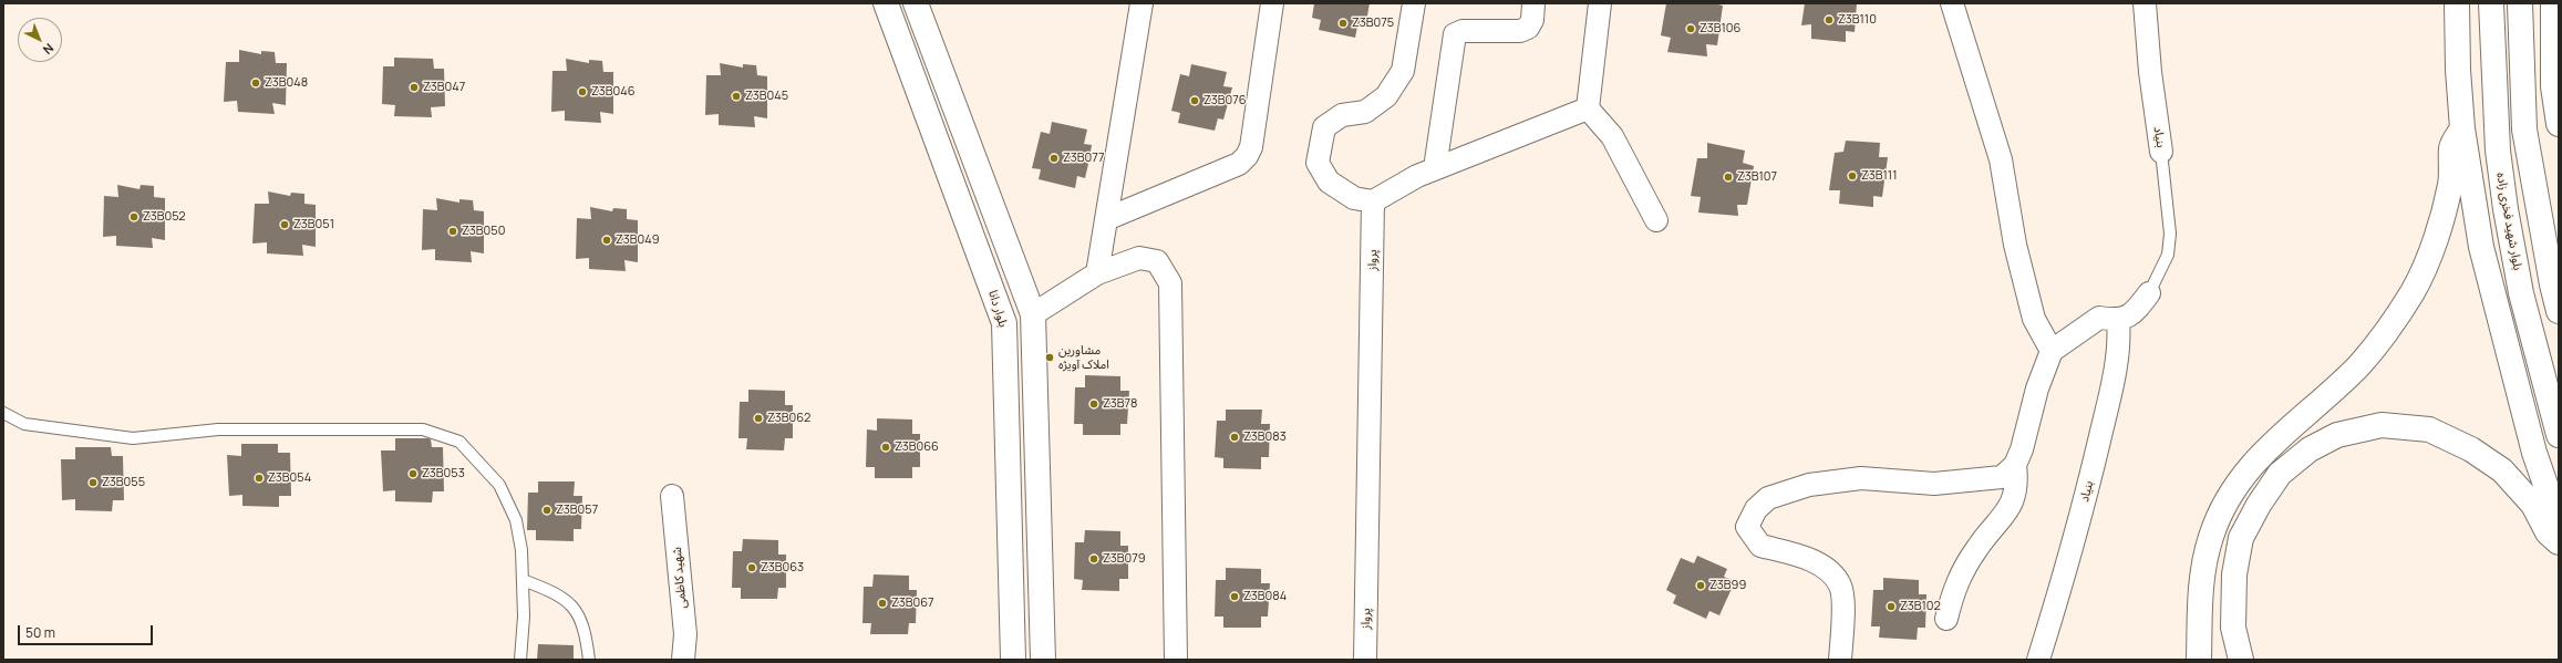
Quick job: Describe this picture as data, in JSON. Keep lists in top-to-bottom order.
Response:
{
  "streets": {
    "main road": ["بلوار شهید فخری زاده", "بلوار دانا"],
    "street": ["بنیاد", "پرواز", "شهید کاظمی"]
  },
  "places": [
    "Z3B110",
    "Z3B075",
    "Z3B106",
    "Z3B048",
    "Z3B047",
    "Z3B046",
    "Z3B045",
    "Z3B076",
    "Z3B077",
    "Z3B111",
    "Z3B107",
    "Z3B052",
    "Z3B051",
    "Z3B050",
    "Z3B049",
    "مشاورین املاک آویژه",
    "Z3B78",
    "Z3B062",
    "Z3B083",
    "Z3B066",
    "Z3B053",
    "Z3B054",
    "Z3B055",
    "Z3B057",
    "Z3B079",
    "Z3B063",
    "Z3B99",
    "Z3B084",
    "Z3B067",
    "Z3B102"
  ],
  "scale_bar": "50 m",
  "north": "bottom right"
}
